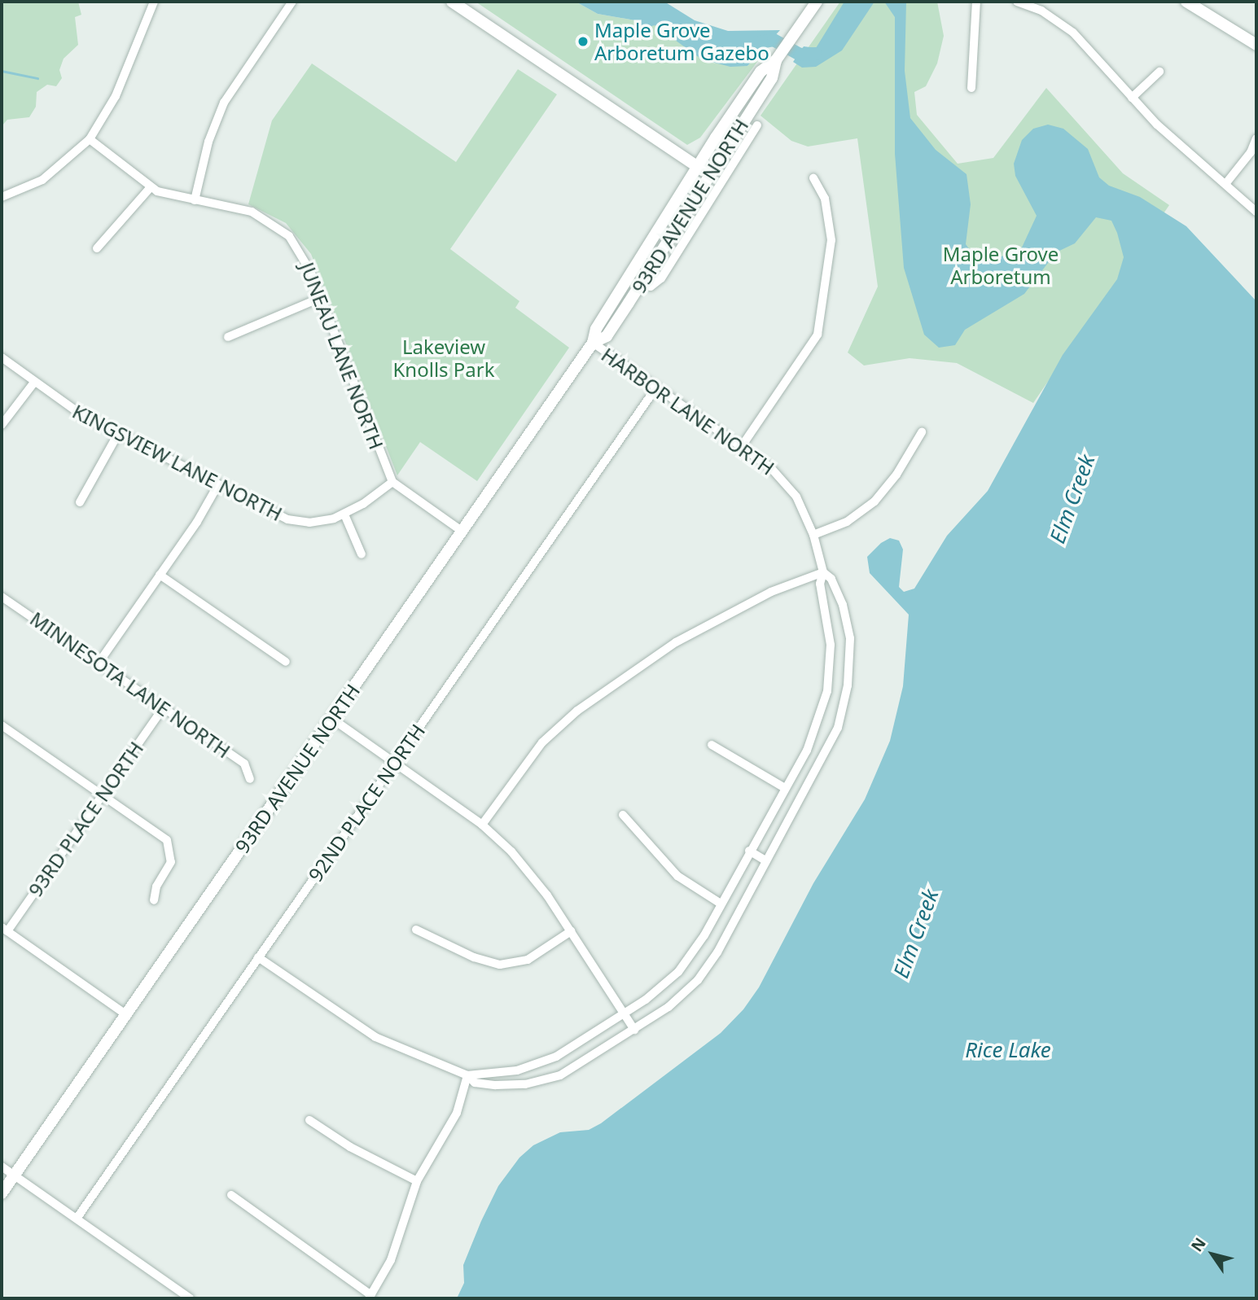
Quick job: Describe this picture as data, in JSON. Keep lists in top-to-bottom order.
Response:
{
  "streets": {
    "main road": ["93RD AVENUE NORTH"],
    "street": [
      "JUNEAU LANE NORTH",
      "HARBOR LANE NORTH",
      "KINGSVIEW LANE NORTH",
      "MINNESOTA LANE NORTH",
      "92ND PLACE NORTH",
      "93RD PLACE NORTH"
    ]
  },
  "crossings": [
    ["93RD AVENUE NORTH", "HARBOR LANE NORTH"],
    ["JUNEAU LANE NORTH", "KINGSVIEW LANE NORTH"],
    ["HARBOR LANE NORTH", "92ND PLACE NORTH"],
    ["MINNESOTA LANE NORTH", "93RD PLACE NORTH"]
  ],
  "water": ["Elm Creek", "Rice Lake"],
  "parks": ["Maple Grove Arboretum", "Lakeview Knolls Park"],
  "places": ["Maple Grove Arboretum Gazebo"],
  "north": "top left"
}
